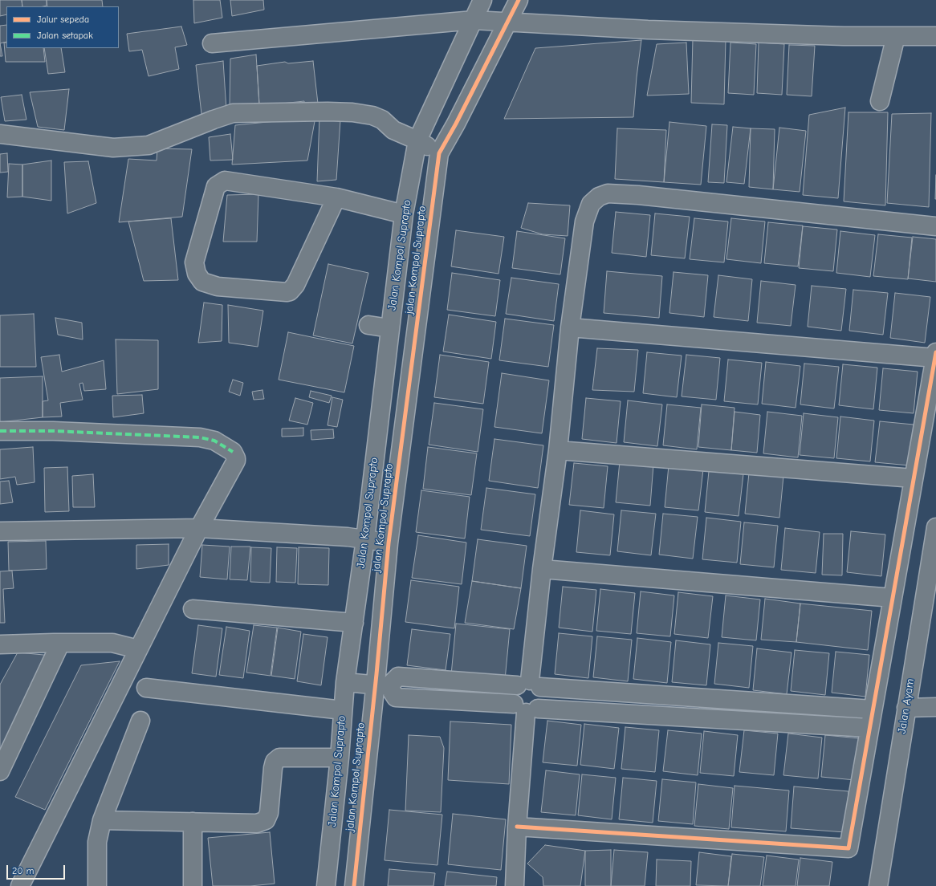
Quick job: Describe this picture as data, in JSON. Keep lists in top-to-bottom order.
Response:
{
  "streets": {
    "street": ["Jalan Kompol Suprapto", "jalan Kompol Suprapto", "Jalan Ayam"]
  },
  "legend": ["Jalur sepeda", "Jalan setapak"],
  "scale_bar": "20 m"
}
